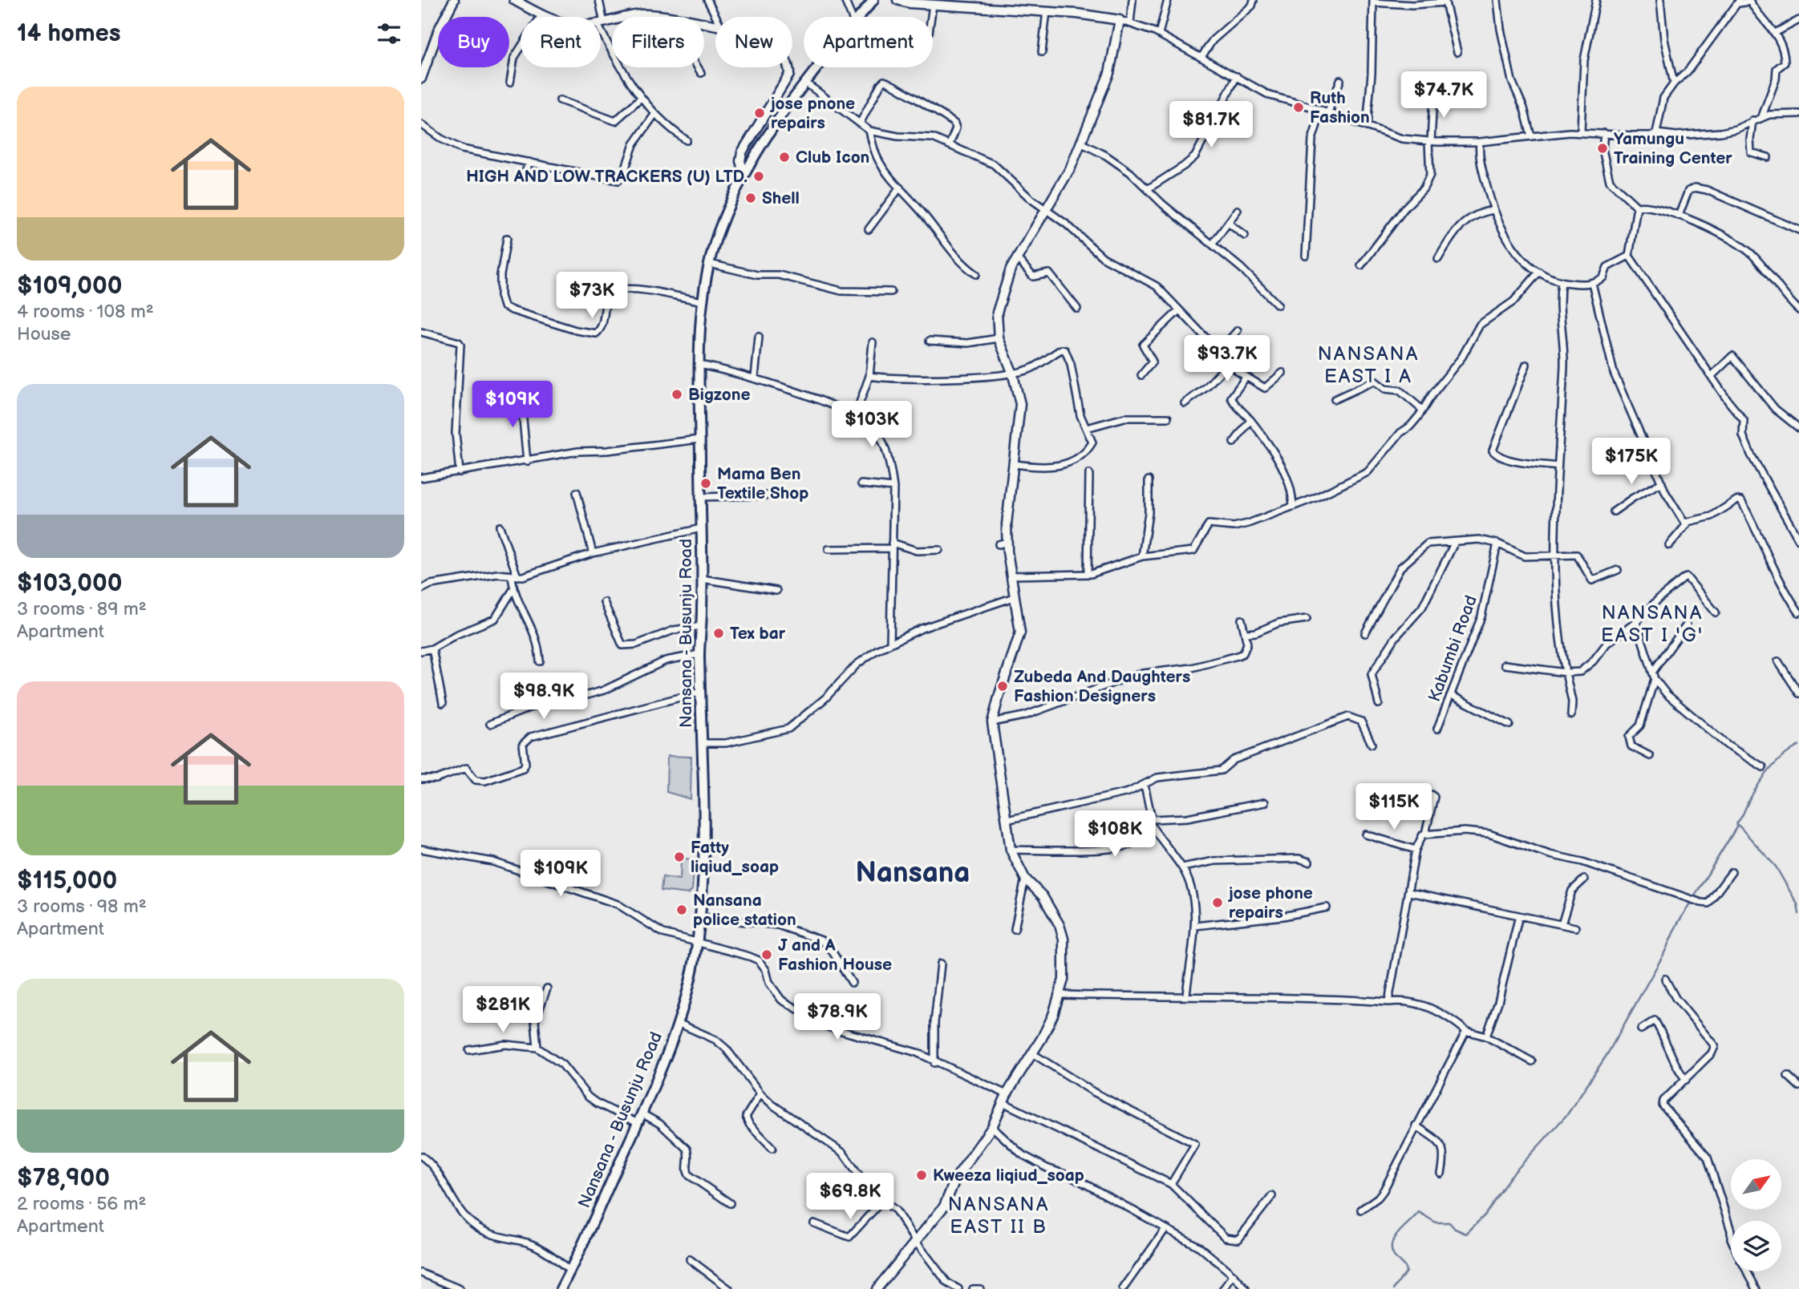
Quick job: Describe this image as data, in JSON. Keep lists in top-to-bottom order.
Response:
{
  "streets": {
    "main road": ["Nansana - Busunju Road"],
    "street": ["Kabumbi Road"]
  },
  "districts": [
    "NANSANA EAST I A",
    "NANSANA EAST I 'G'",
    "Nansana",
    "NANSANA EAST II B"
  ],
  "places": [
    "Ruth Fashion",
    "jose pnone repairs",
    "Yamungu Training Center",
    "Club Icon",
    "HIGH AND LOW TRACKERS (U) LTD.",
    "Shell",
    "Bigzone",
    "Mama Ben Textile Shop",
    "Tex bar",
    "Zubeda And Daughters Fashion Designers",
    "Fatty liqiud_soap",
    "jose phone repairs",
    "Nansana police station",
    "J and A Fashion House",
    "Kweeza liqiud_soap"
  ],
  "north": "top right",
  "page": {
    "heading": "14 homes",
    "chip": [
      "Buy",
      "Rent",
      "Filters",
      "New",
      "Apartment"
    ],
    "list": [
      {
        "name": "$109,000",
        "note": "4 rooms · 108 m² · House"
      },
      {
        "name": "$103,000",
        "note": "3 rooms · 89 m² · Apartment"
      },
      {
        "name": "$115,000",
        "note": "3 rooms · 98 m² · Apartment"
      },
      {
        "name": "$78,900",
        "note": "2 rooms · 56 m² · Apartment"
      }
    ],
    "price": [
      "$74.7K",
      "$81.7K",
      "$73K",
      "$93.7K",
      "$109K",
      "$103K",
      "$175K",
      "$98.9K",
      "$115K",
      "$108K",
      "$109K",
      "$281K",
      "$78.9K",
      "$69.8K"
    ]
  }
}
